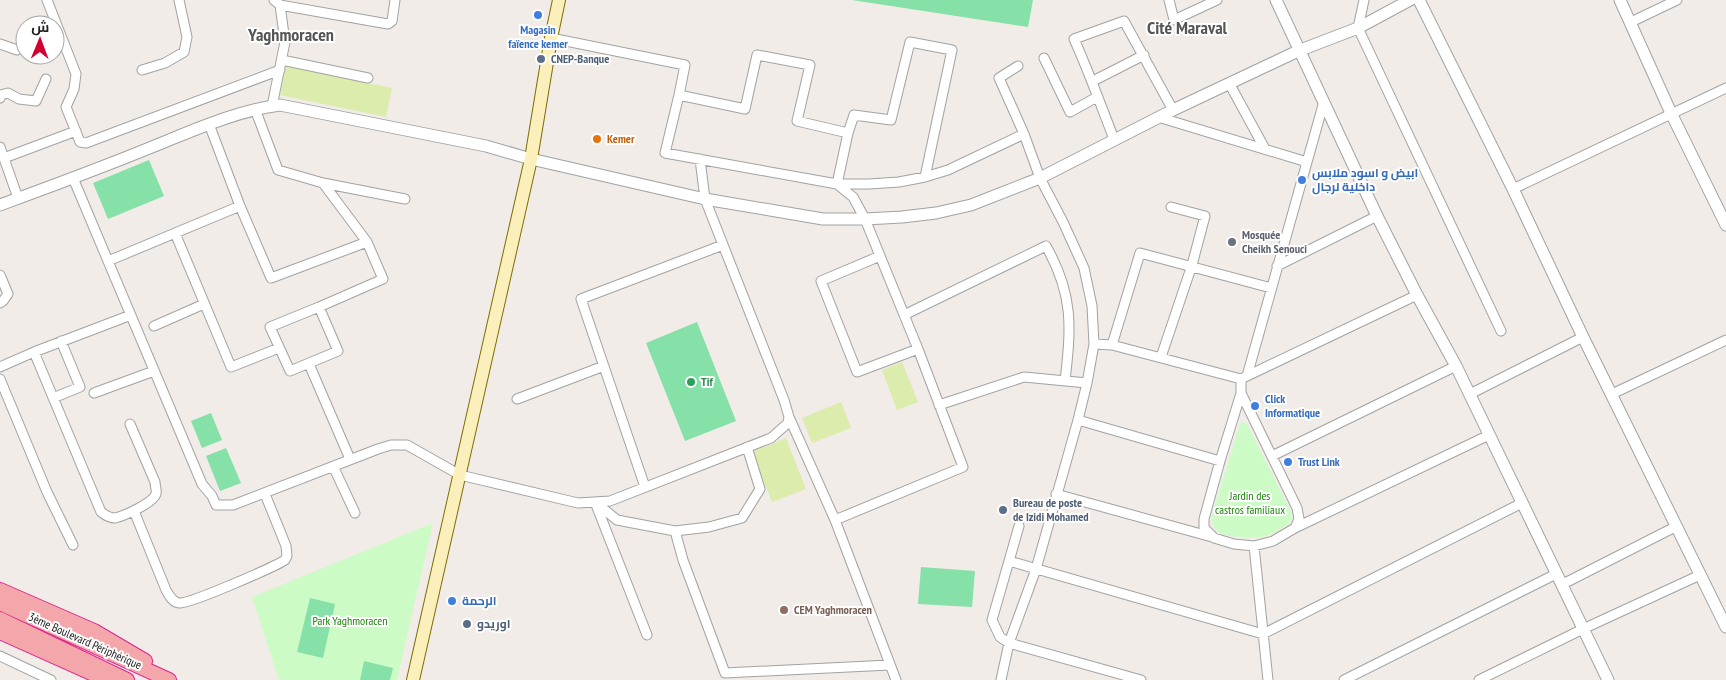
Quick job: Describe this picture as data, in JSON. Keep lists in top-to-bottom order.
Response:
{
  "streets": {
    "highway": ["3ème Boulevard Périphérique"]
  },
  "districts": ["Cité Maraval", "Yaghmoracen"],
  "parks": ["Jardin des castros familiaux", "Park Yaghmoracen"],
  "places": [
    "Magasin faïence kemer",
    "CNEP-Banque",
    "Kemer",
    "ابيض و اسود ملابس داخلية لرجال",
    "Mosquée Cheikh Senouci",
    "Tif",
    "Click Informatique",
    "Trust Link",
    "Bureau de poste de Izidi Mohamed",
    "الرحمة",
    "CEM Yaghmoracen",
    "اوريدو"
  ],
  "north": "top"
}
